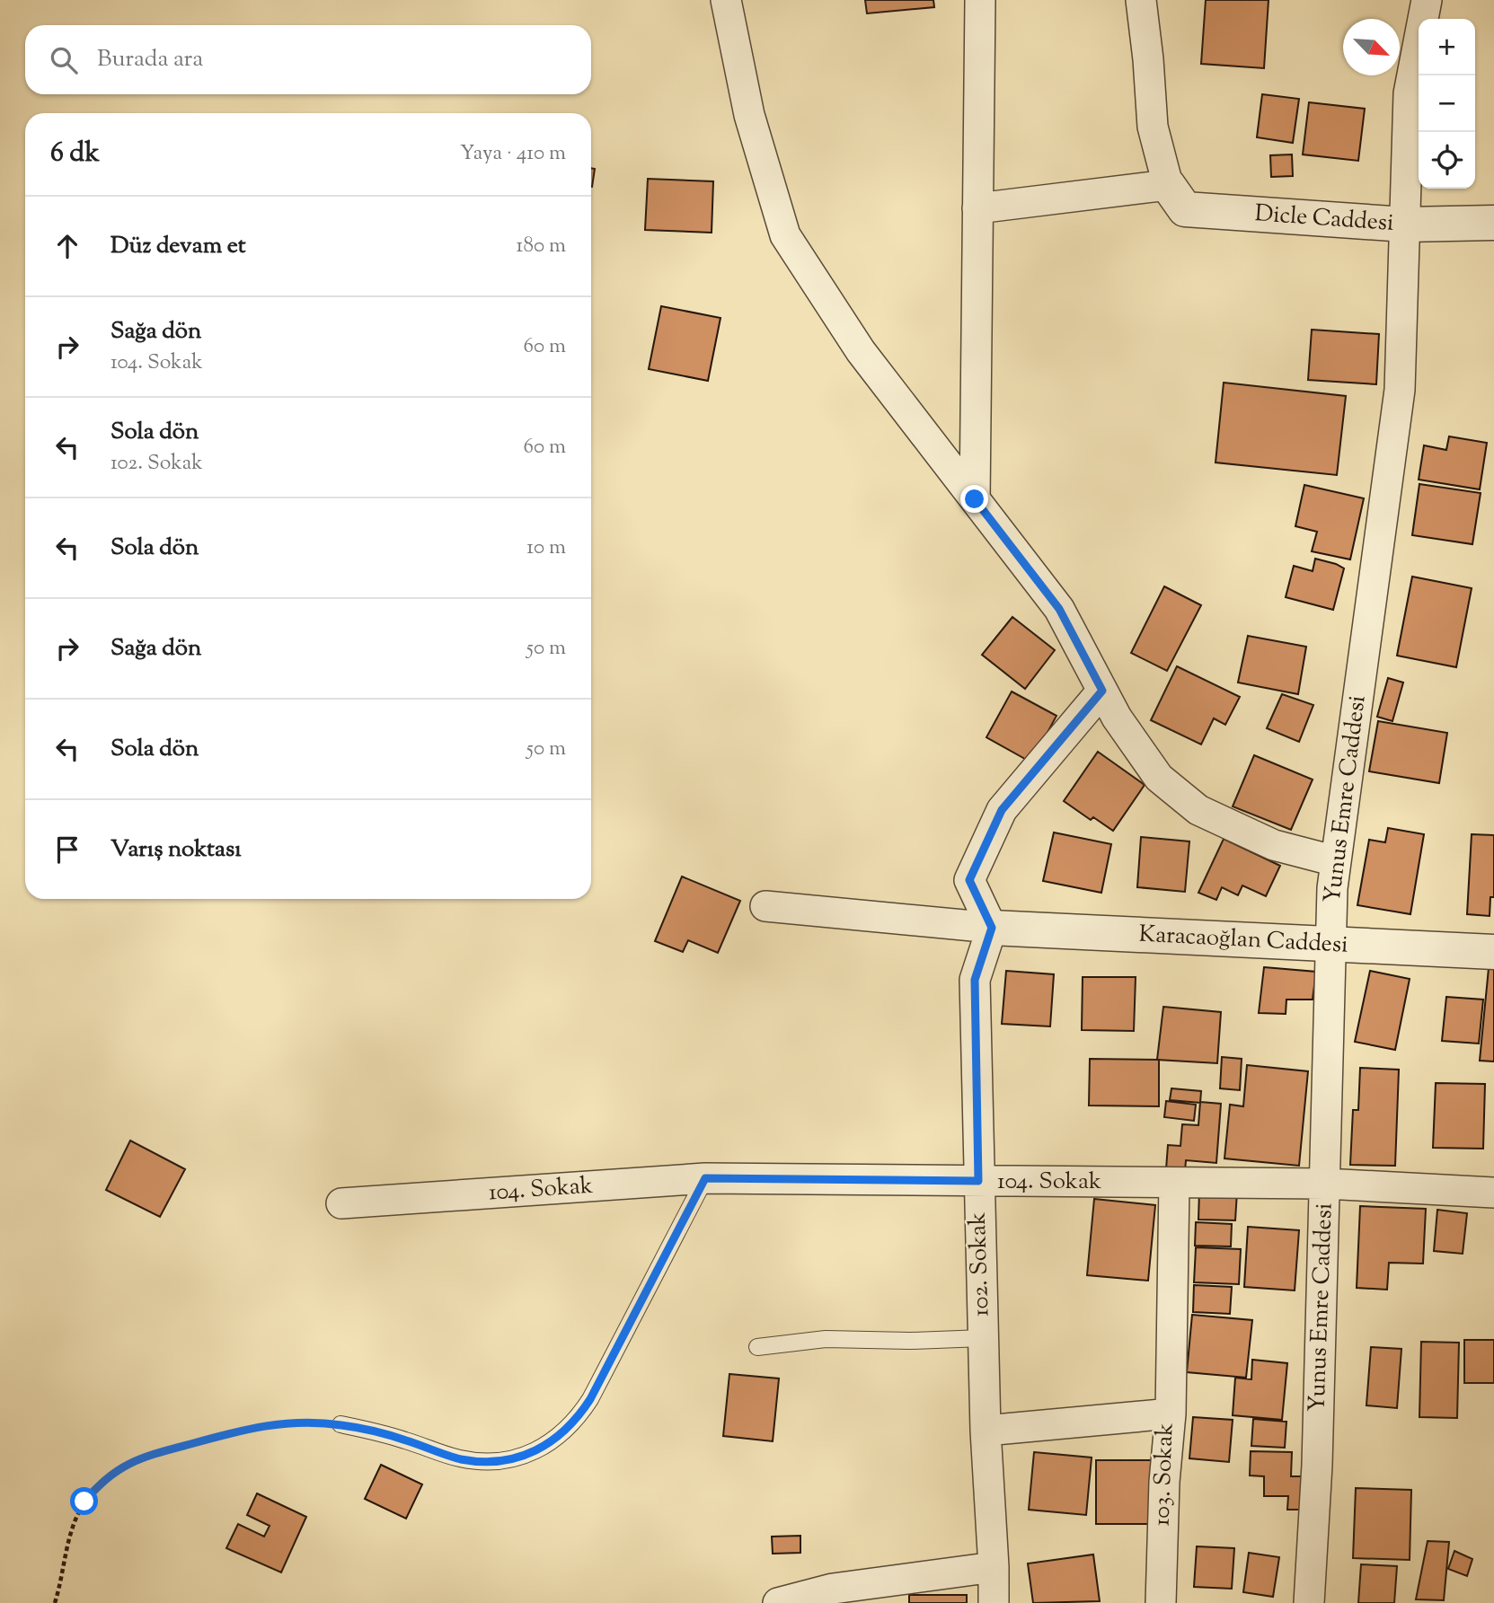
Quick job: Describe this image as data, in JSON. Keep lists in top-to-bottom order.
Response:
{
  "streets": {
    "street": [
      "Dicle Caddesi",
      "Yunus Emre Caddesi",
      "Karacaoğlan Caddesi",
      "104. Sokak",
      "102. Sokak",
      "103. Sokak"
    ]
  },
  "crossings": [
    ["Dicle Caddesi", "Yunus Emre Caddesi"],
    ["Yunus Emre Caddesi", "Karacaoğlan Caddesi"],
    ["Yunus Emre Caddesi", "104. Sokak"],
    ["Karacaoğlan Caddesi", "102. Sokak"],
    ["104. Sokak", "102. Sokak"],
    ["102. Sokak", "103. Sokak"]
  ],
  "north": "bottom right",
  "page": {
    "map_buttons": ["+", "−"],
    "search": "Burada ara",
    "heading": ["6 dk", "Yaya · 410 m"],
    "list": [
      ["Düz devam et", "180 m"],
      ["Sağa dön", "104. Sokak", "60 m"],
      ["Sola dön", "102. Sokak", "60 m"],
      ["Sola dön", "10 m"],
      ["Sağa dön", "50 m"],
      ["Sola dön", "50 m"],
      "Varış noktası"
    ]
  }
}
